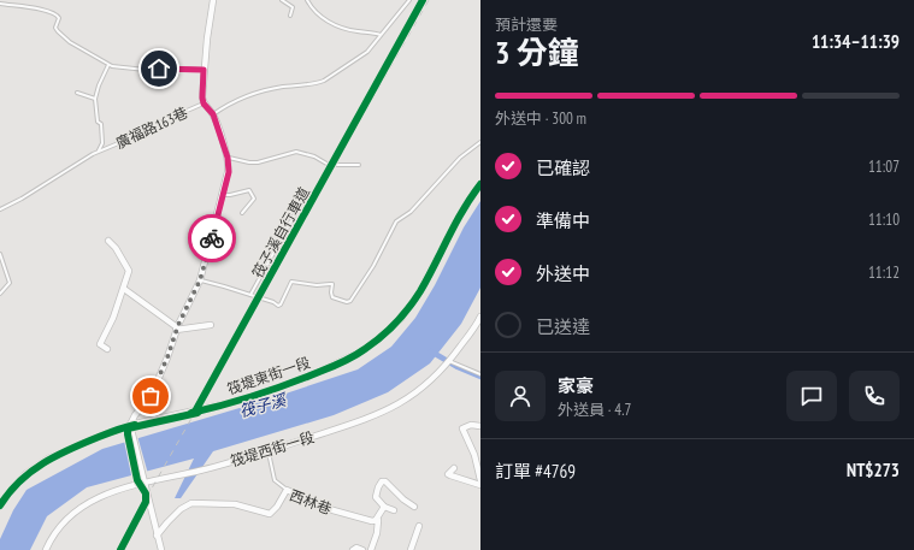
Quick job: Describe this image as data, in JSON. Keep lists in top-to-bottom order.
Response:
{
  "streets": {
    "street": ["筏堤東街一段", "筏堤西街一段", "西林巷"],
    "lane": ["廣福路163巷"],
    "cycle path": ["筏子溪自行車道"]
  },
  "water": ["筏子溪"],
  "page": {
    "heading": ["3 分鐘", "預計還要", "11:34–11:39"],
    "panel": [
      "家豪",
      "外送員 · 4.7",
      "訂單 #4769",
      "NT$273"
    ],
    "bar": "外送中 · 300 m",
    "list": [
      ["已確認", "11:07"],
      ["準備中", "11:10"],
      ["外送中", "11:12"],
      "已送達"
    ]
  }
}
